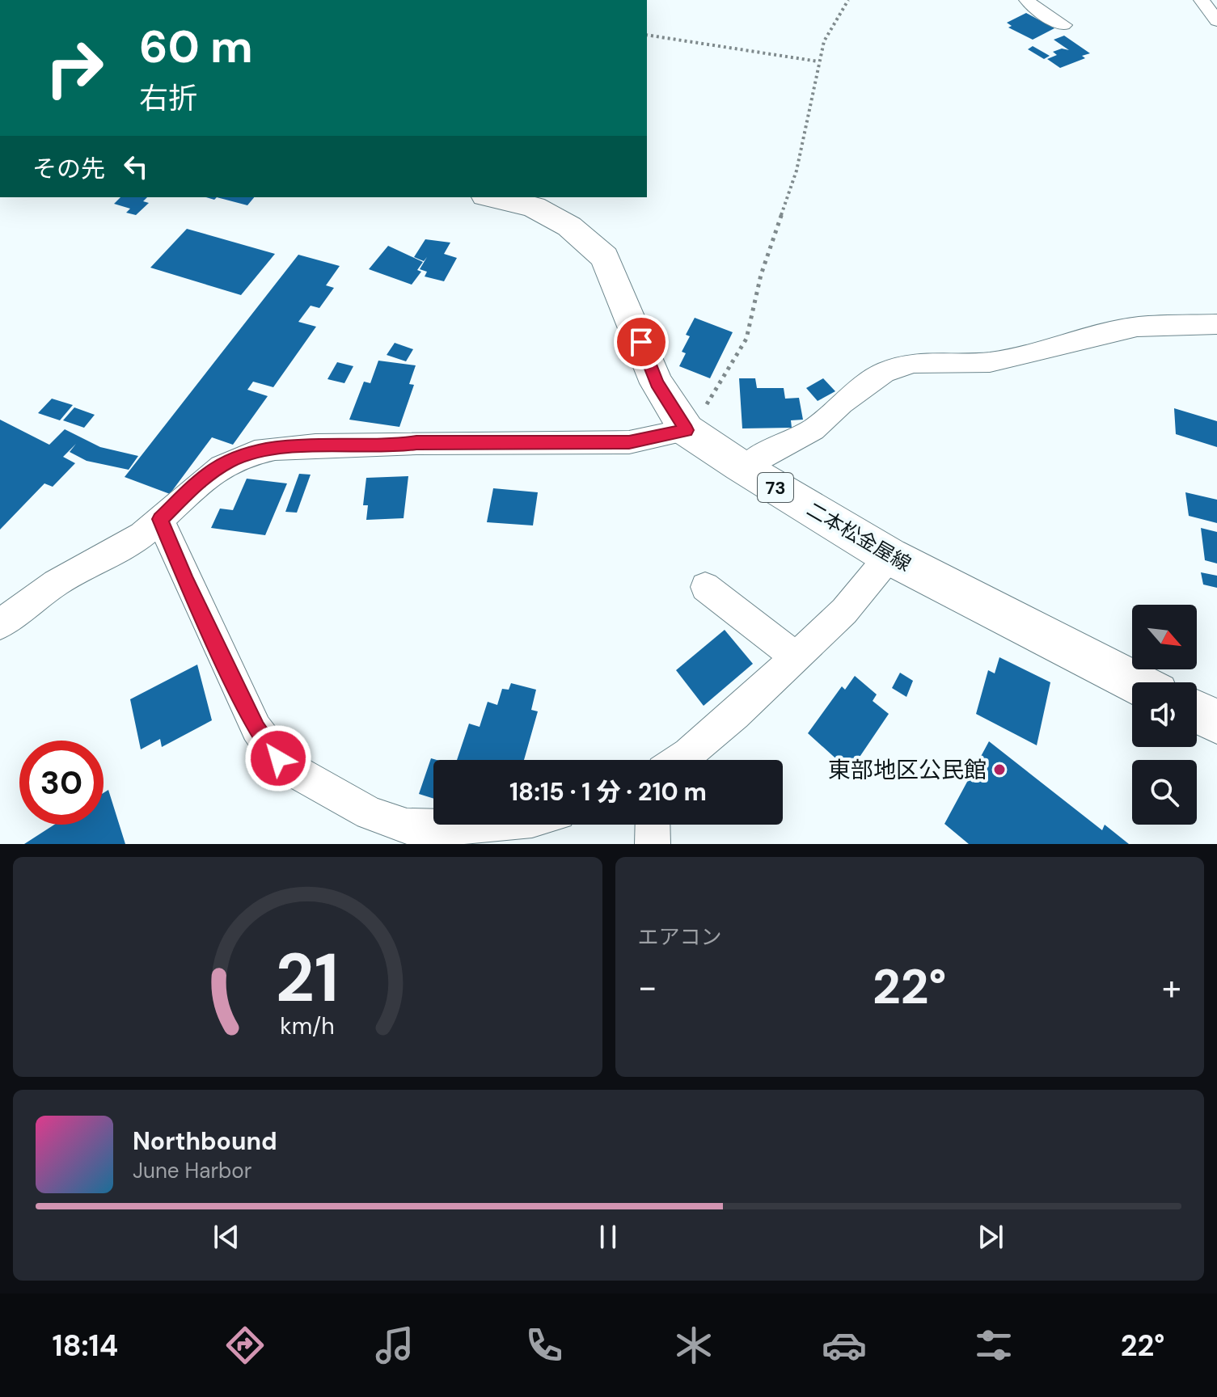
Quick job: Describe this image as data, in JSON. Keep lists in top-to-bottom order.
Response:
{
  "streets": {
    "main road": ["73", "二本松金屋線"]
  },
  "places": ["東部地区公民館"],
  "north": "bottom right",
  "page": {
    "turn": ["60 m", "右折"],
    "then": "その先",
    "limit": "30",
    "trip": "18:15 · 1 分 · 210 m",
    "tile": "エアコン",
    "heat": ["−", "22°", "+"],
    "song": ["Northbound", "June Harbor"],
    "tabs": ["18:14", "22°"],
    "gauge": ["21", "km/h"]
  }
}
